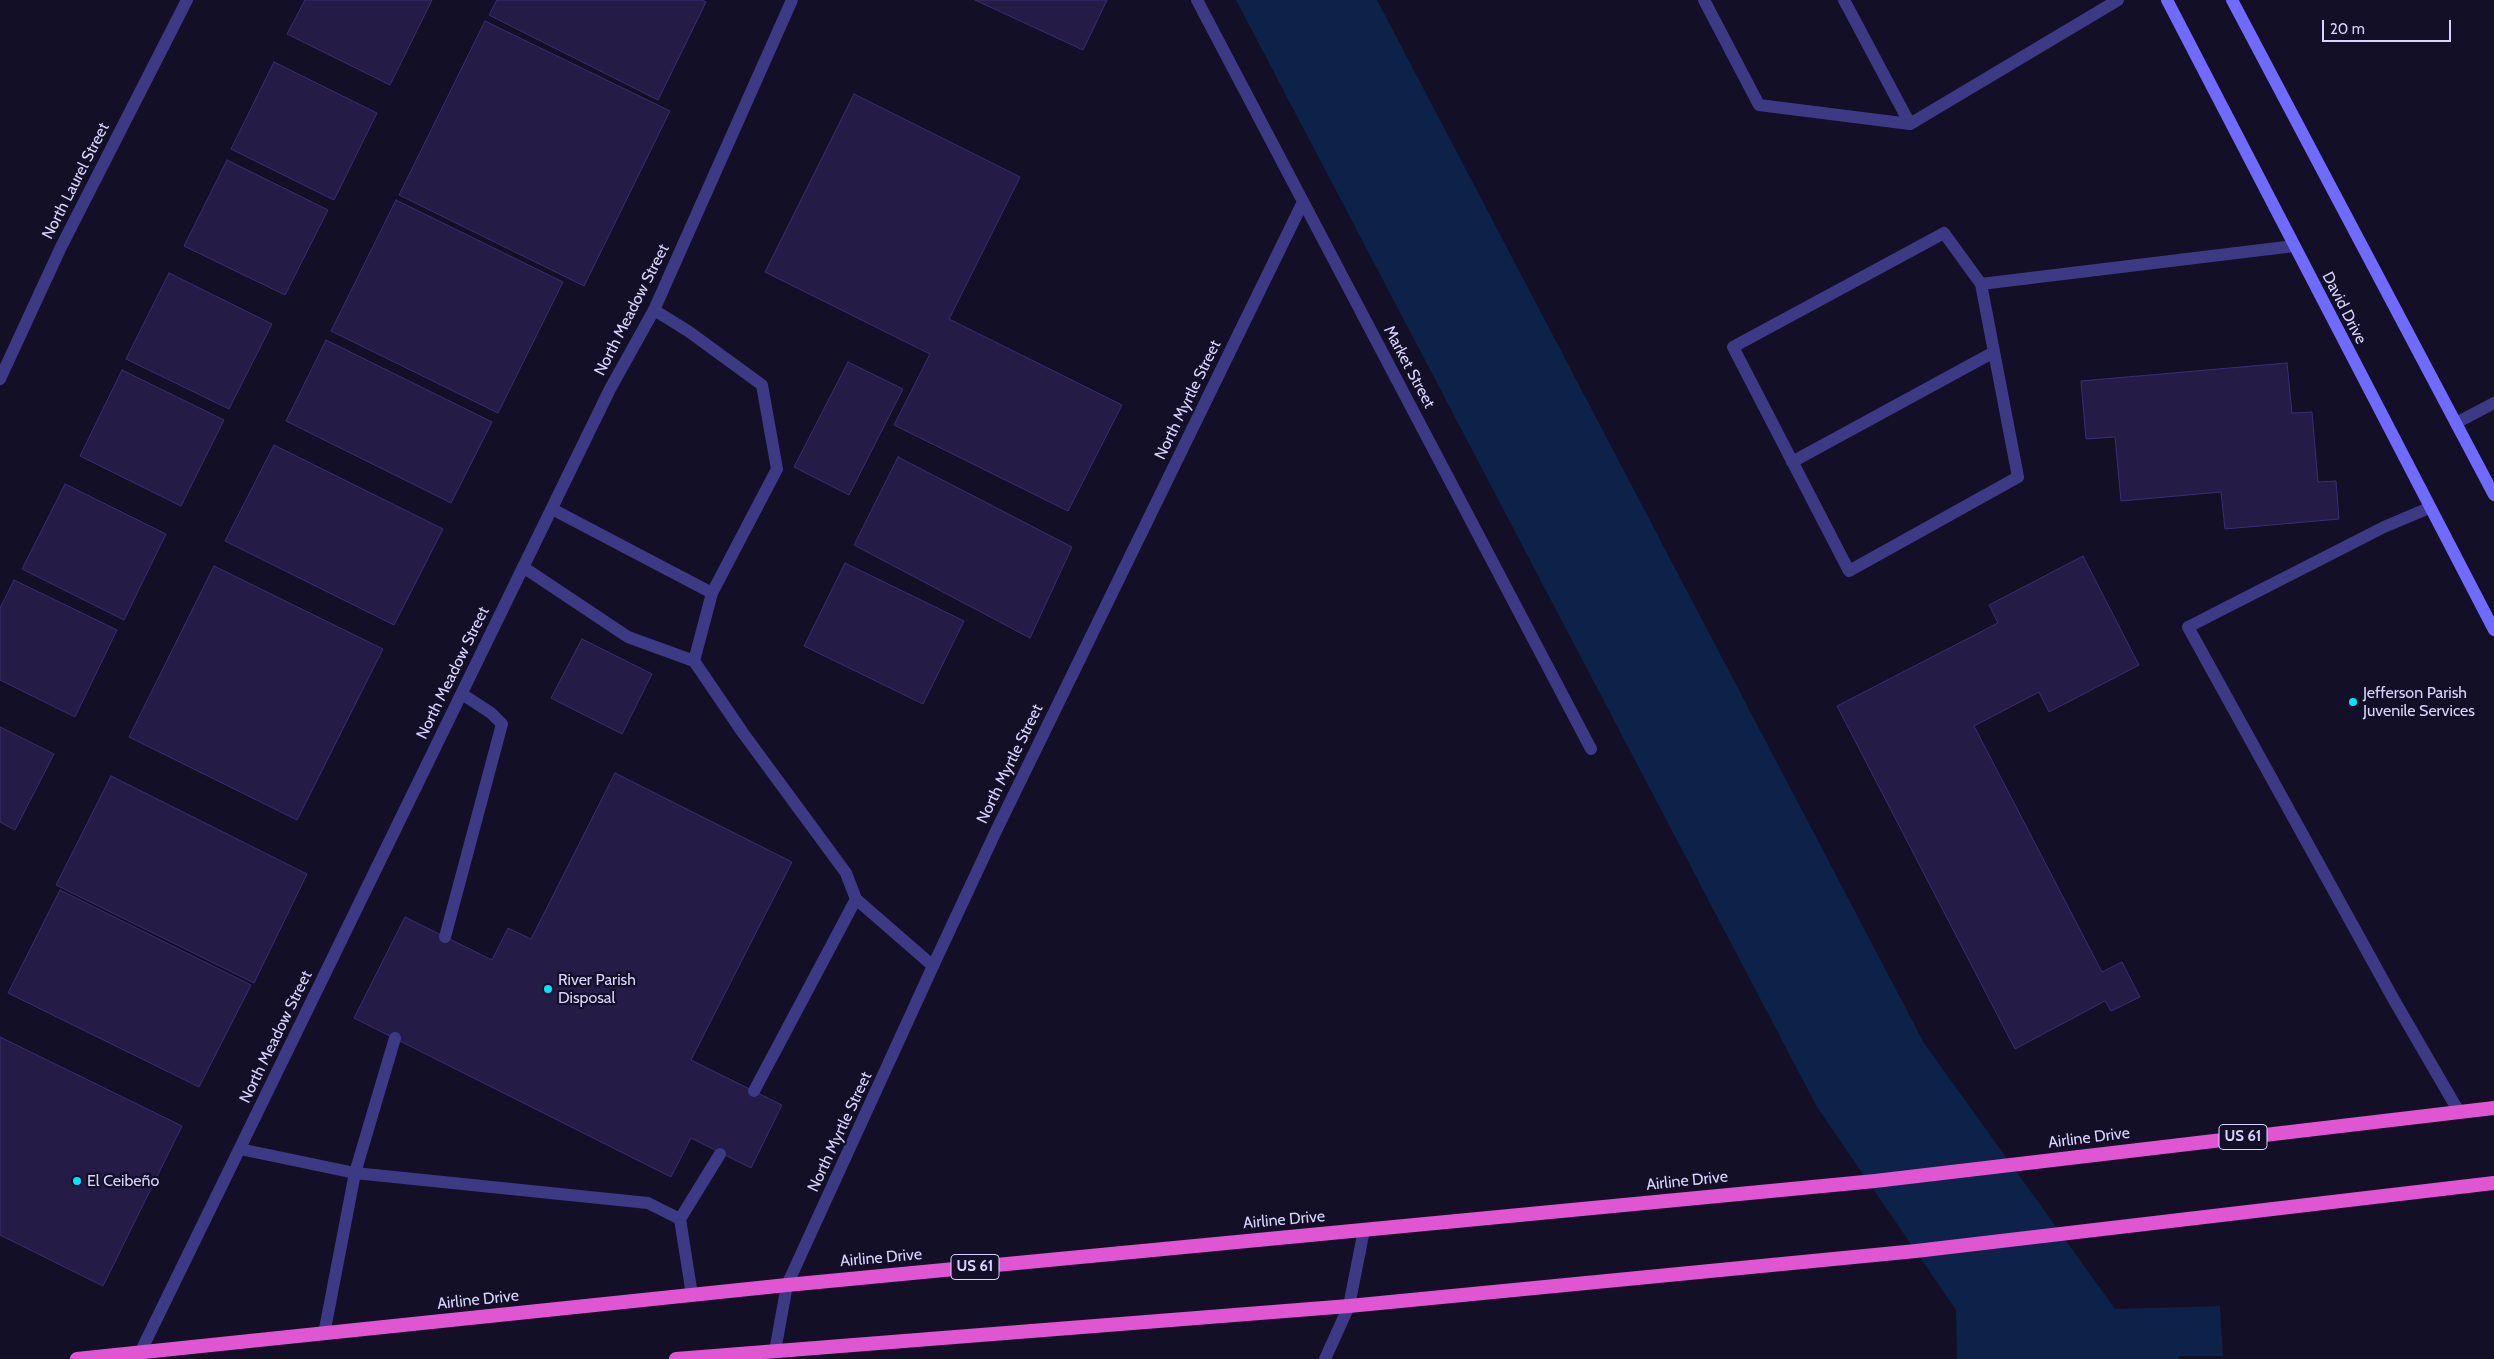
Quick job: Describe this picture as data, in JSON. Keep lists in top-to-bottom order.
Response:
{
  "streets": {
    "highway": ["US 61", "Airline Drive"],
    "main road": ["David Drive"],
    "street": [
      "North Laurel Street",
      "North Meadow Street",
      "Market Street",
      "North Myrtle Street"
    ]
  },
  "crossings": [
    ["North Meadow Street", "Airline Drive"],
    ["Market Street", "North Myrtle Street"],
    ["North Myrtle Street", "Airline Drive"]
  ],
  "places": ["Jefferson Parish Juvenile Services", "River Parish Disposal", "El Ceibeño"],
  "scale_bar": "20 m"
}
